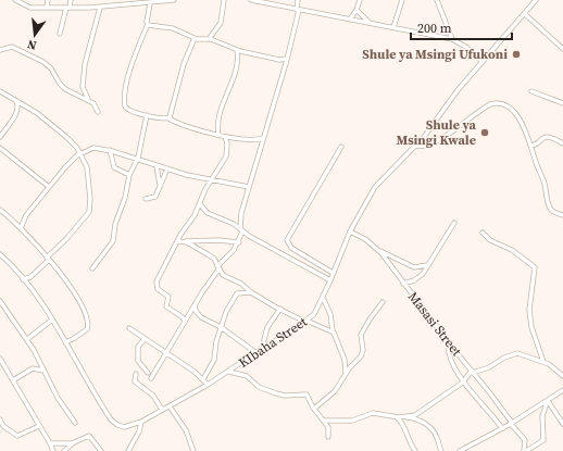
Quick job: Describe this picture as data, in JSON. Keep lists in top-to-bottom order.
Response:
{
  "streets": {
    "street": ["Masasi Street", "KIbaha Street"]
  },
  "crossings": [
    ["Masasi Street", "KIbaha Street"]
  ],
  "places": ["Shule ya Msingi Ufukoni", "Shule ya Msingi Kwale"],
  "scale_bar": "200 m",
  "north": "bottom"
}
